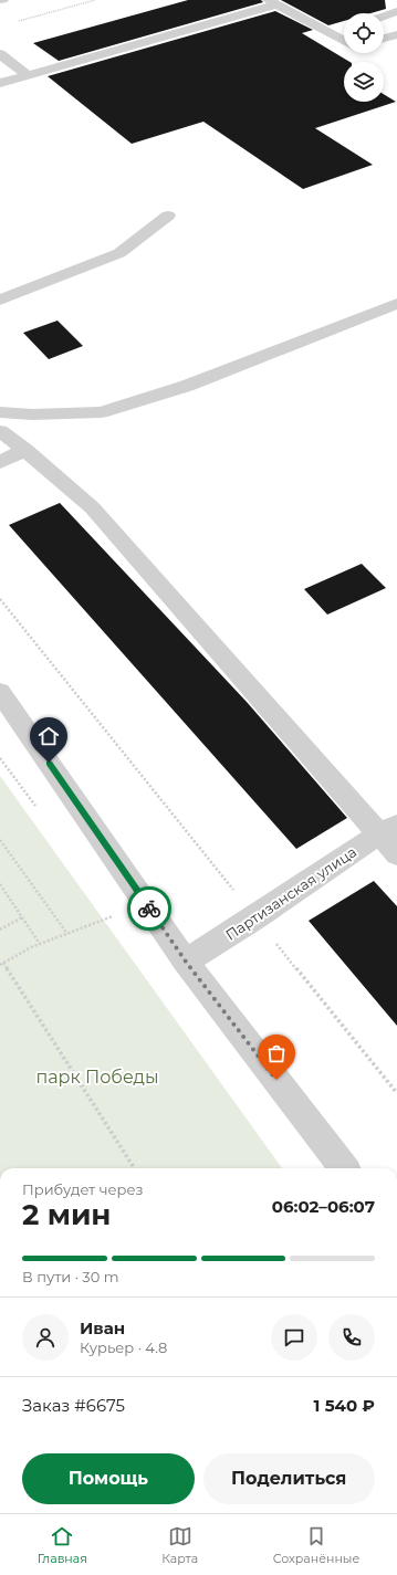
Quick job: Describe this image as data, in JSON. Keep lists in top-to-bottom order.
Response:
{
  "streets": {
    "street": ["Партизанская улица"]
  },
  "parks": ["парк Победы"],
  "page": {
    "heading": ["2 мин", "Прибудет через", "06:02–06:07"],
    "panel": [
      "Иван",
      "Курьер · 4.8",
      "Заказ #6675",
      "1 540 ₽"
    ],
    "bar": "В пути · 30 m",
    "buttons": ["Помощь", "Поделиться"],
    "tabs": ["Главная", "Карта", "Сохранённые"]
  }
}
